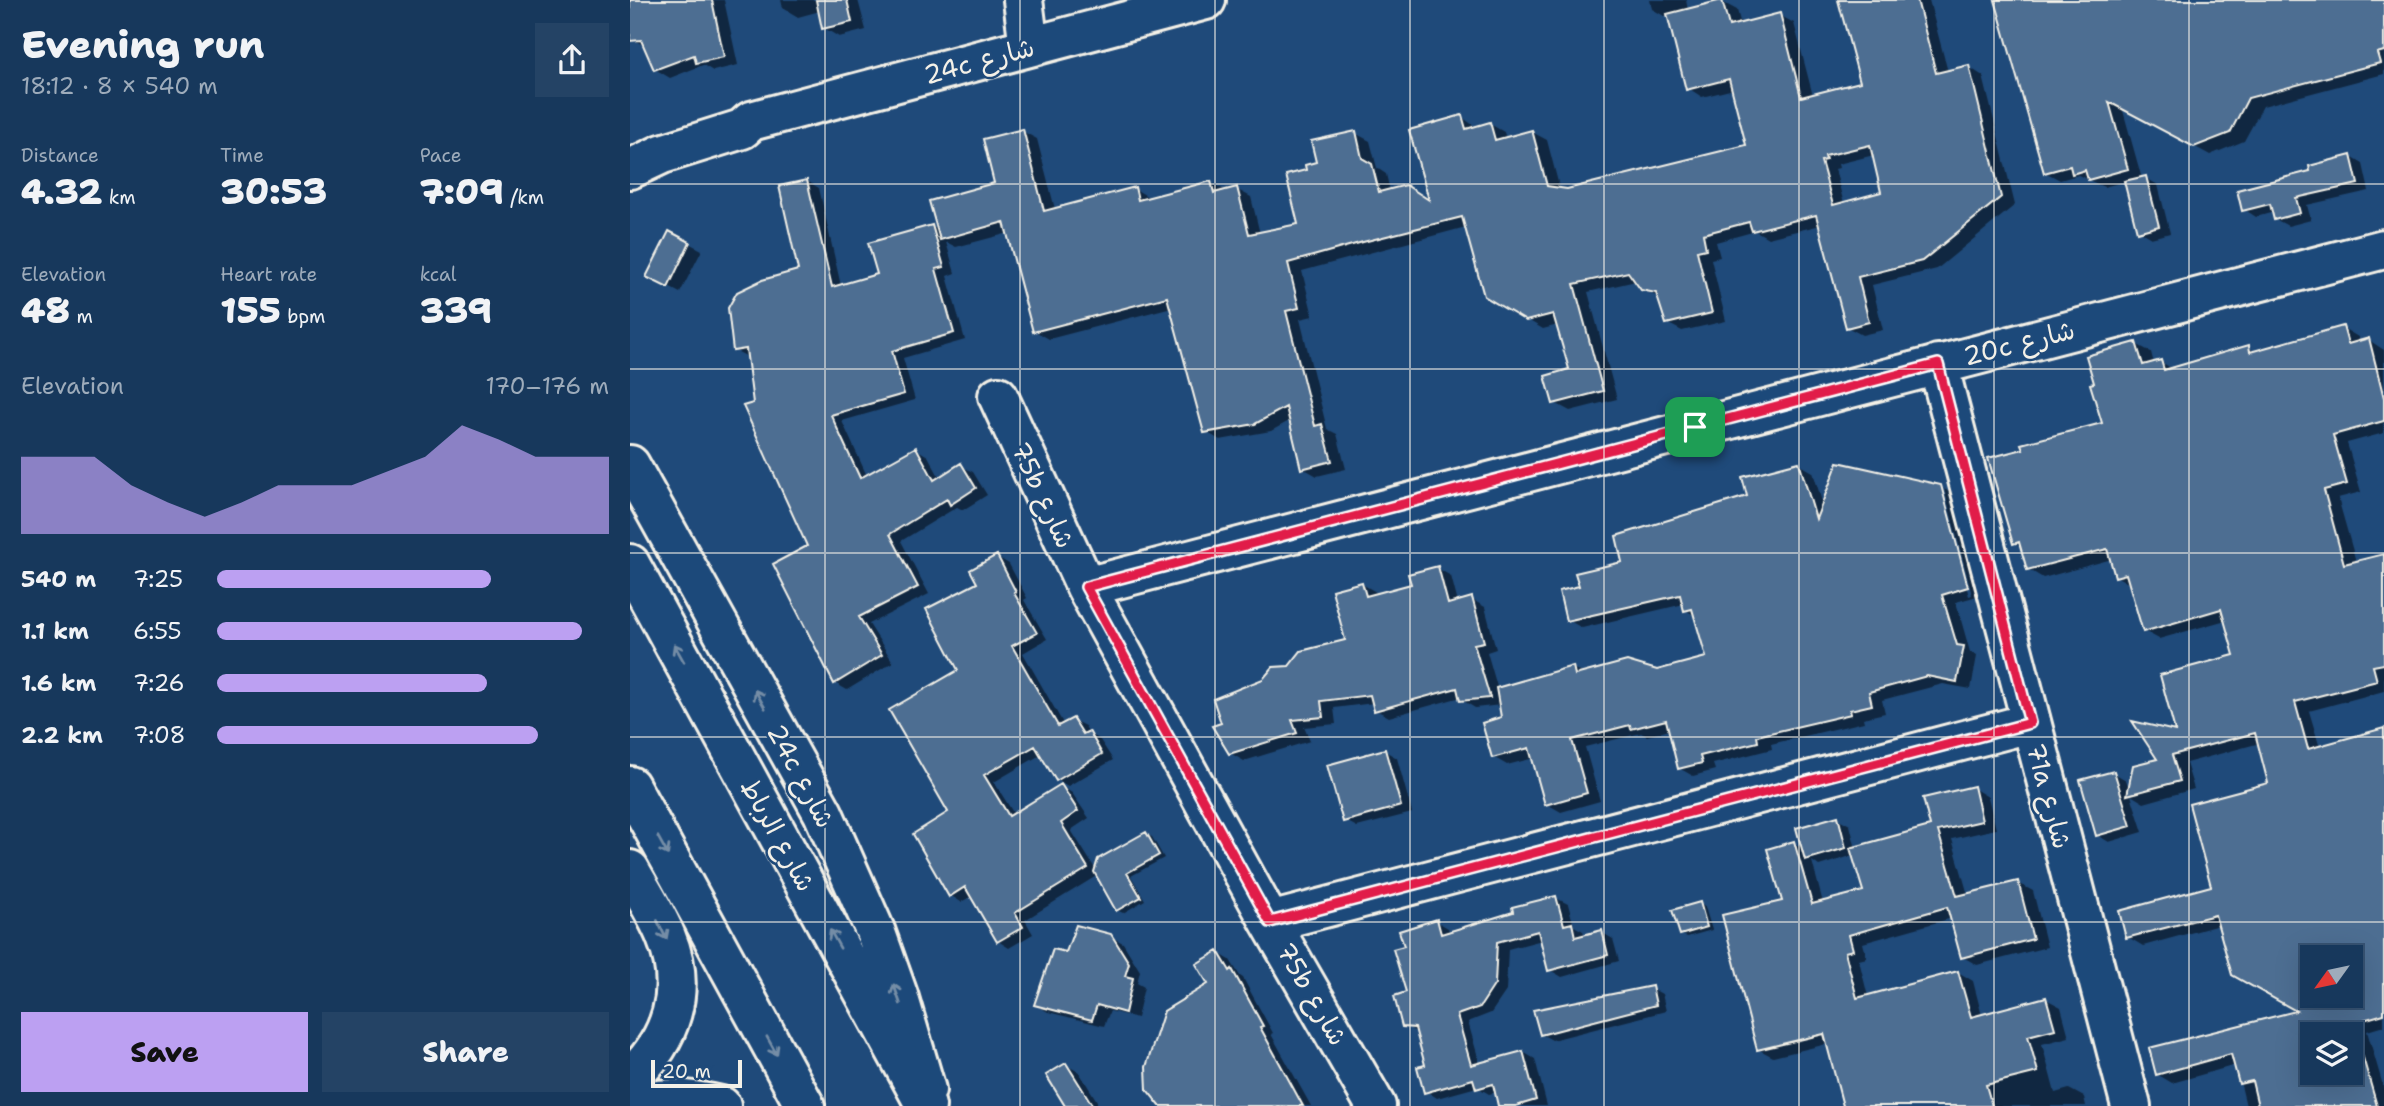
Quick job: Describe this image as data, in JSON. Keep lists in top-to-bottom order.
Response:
{
  "streets": {
    "main road": [
      "24c شارع",
      "20c شارع",
      "75b شارع",
      "71a شارع",
      "شارع الرباط"
    ]
  },
  "crossings": [
    ["24c شارع", "شارع الرباط"],
    ["20c شارع", "75b شارع"],
    ["20c شارع", "71a شارع"]
  ],
  "scale_bar": "20 m",
  "north": "bottom left",
  "page": {
    "heading": ["Evening run", "18:12 · 8 × 540 m"],
    "stats": [
      ["Distance", "4.32 km"],
      ["Time", "30:53"],
      ["Pace", "7:09 /km"],
      ["Elevation", "48 m"],
      ["Heart rate", "155 bpm"],
      ["kcal", "339"]
    ],
    "chart": ["Elevation", "170–176 m"],
    "list": [
      {
        "name": "540 m",
        "note": "7:25"
      },
      {
        "name": "1.1 km",
        "note": "6:55"
      },
      {
        "name": "1.6 km",
        "note": "7:26"
      },
      {
        "name": "2.2 km",
        "note": "7:08"
      }
    ],
    "buttons": ["Save", "Share"],
    "scale": "20 m"
  }
}
